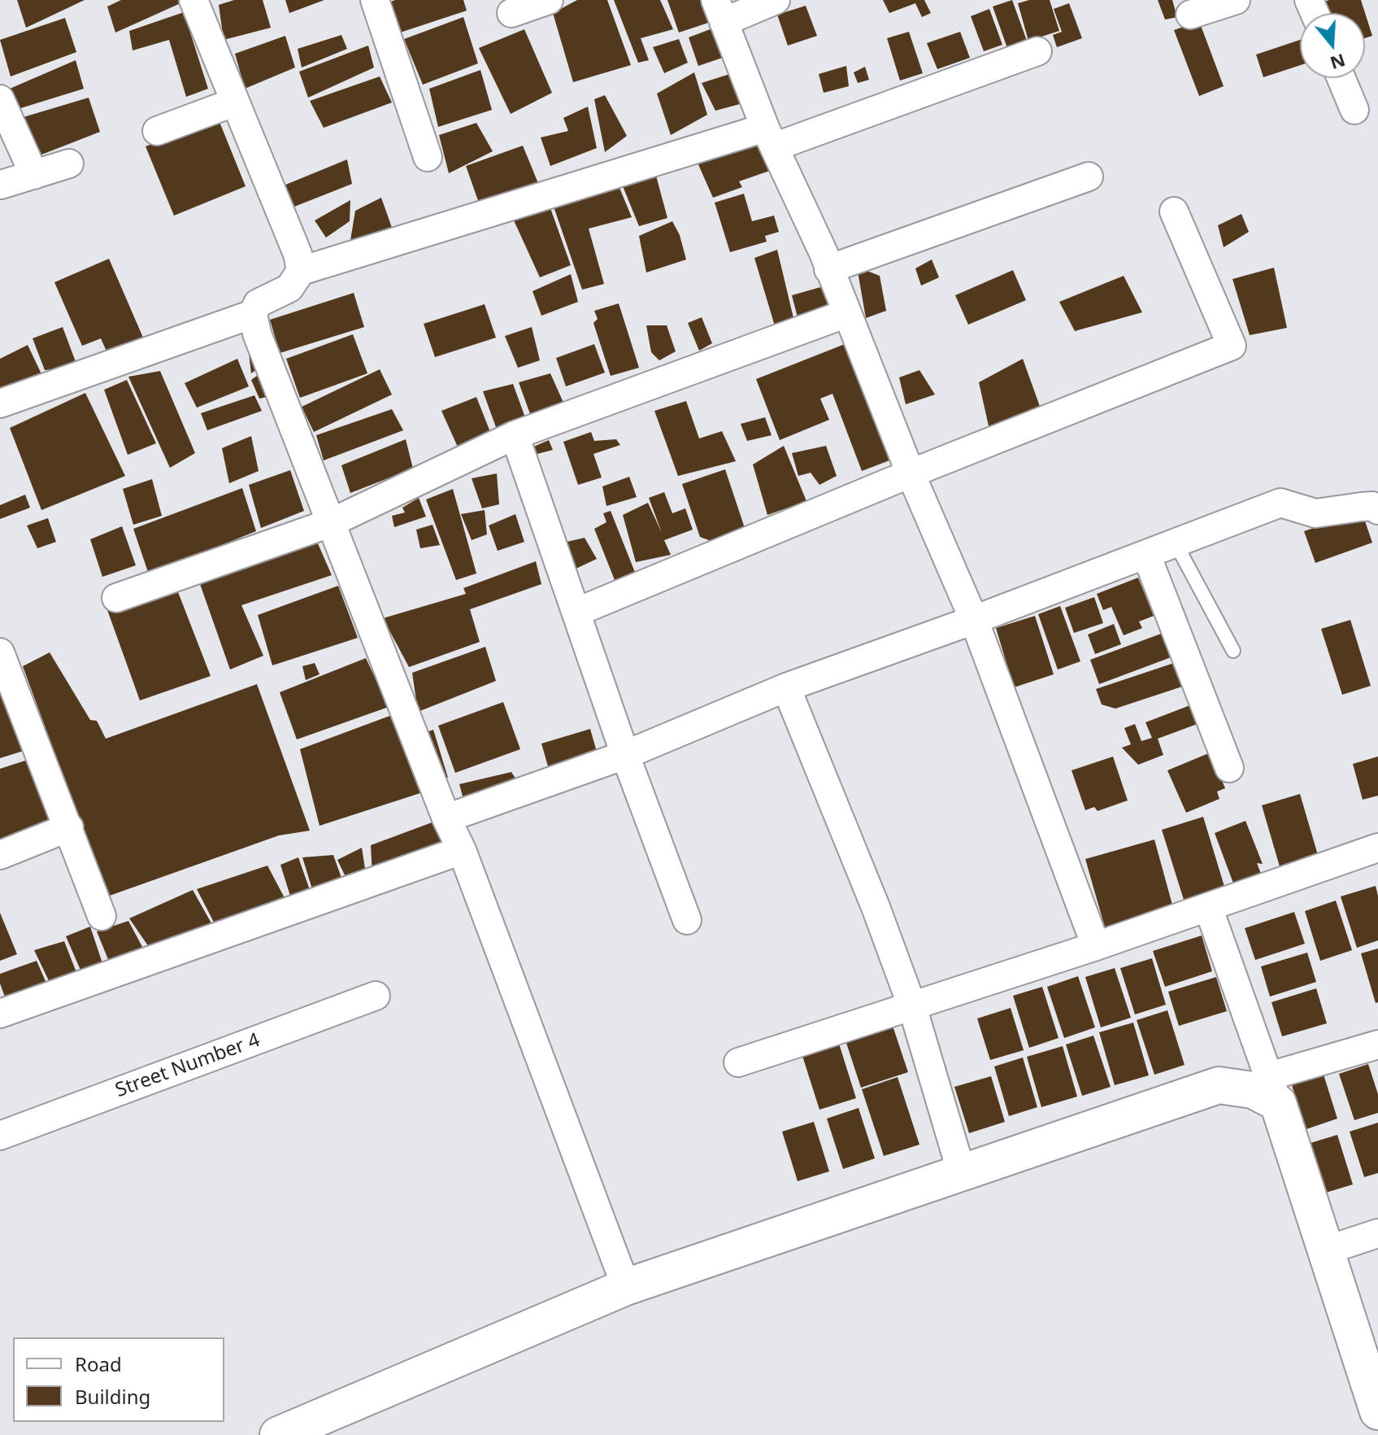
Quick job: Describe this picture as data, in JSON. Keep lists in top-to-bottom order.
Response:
{
  "streets": {
    "street": ["Street Number 4"]
  },
  "legend": ["Road", "Building"],
  "north": "bottom"
}
